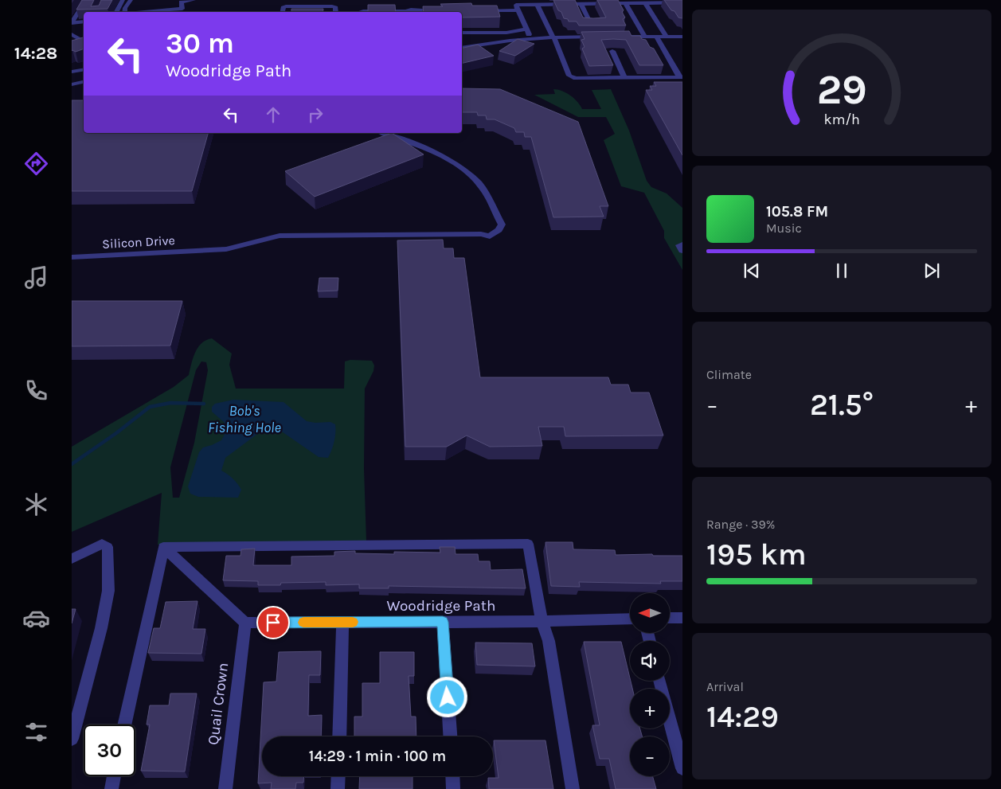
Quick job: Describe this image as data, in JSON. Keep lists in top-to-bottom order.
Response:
{
  "streets": {
    "street": ["Silicon Drive", "Woodridge Path", "Quail Crown"]
  },
  "crossings": [
    ["Woodridge Path", "Quail Crown"]
  ],
  "water": ["Bob's Fishing Hole"],
  "north": "left",
  "page": {
    "tabs": "14:28",
    "turn": ["30 m", "Woodridge Path"],
    "song": ["105.8 FM", "Music"],
    "tile": [
      "Climate",
      ["Range · 39%", "195 km"],
      ["Arrival", "14:29"]
    ],
    "heat": ["−", "21.5°", "+"],
    "map_buttons": ["+", "−"],
    "limit": "30",
    "trip": "14:29 · 1 min · 100 m",
    "gauge": ["29", "km/h"]
  }
}
